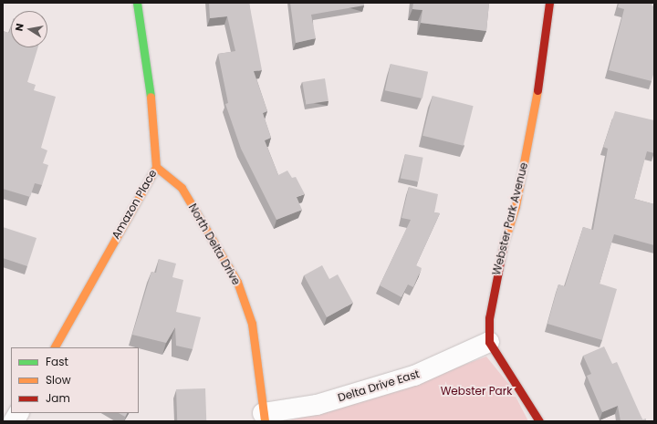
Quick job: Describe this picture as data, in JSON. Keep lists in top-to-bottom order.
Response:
{
  "streets": {
    "street": [
      "Amazon Place",
      "Webster Park Avenue",
      "North Delta Drive",
      "Delta Drive East"
    ]
  },
  "crossings": [
    ["Amazon Place", "North Delta Drive"],
    ["Webster Park Avenue", "Delta Drive East"],
    ["North Delta Drive", "Delta Drive East"]
  ],
  "parks": ["Webster Park"],
  "legend": ["Fast", "Slow", "Jam"],
  "north": "left"
}
